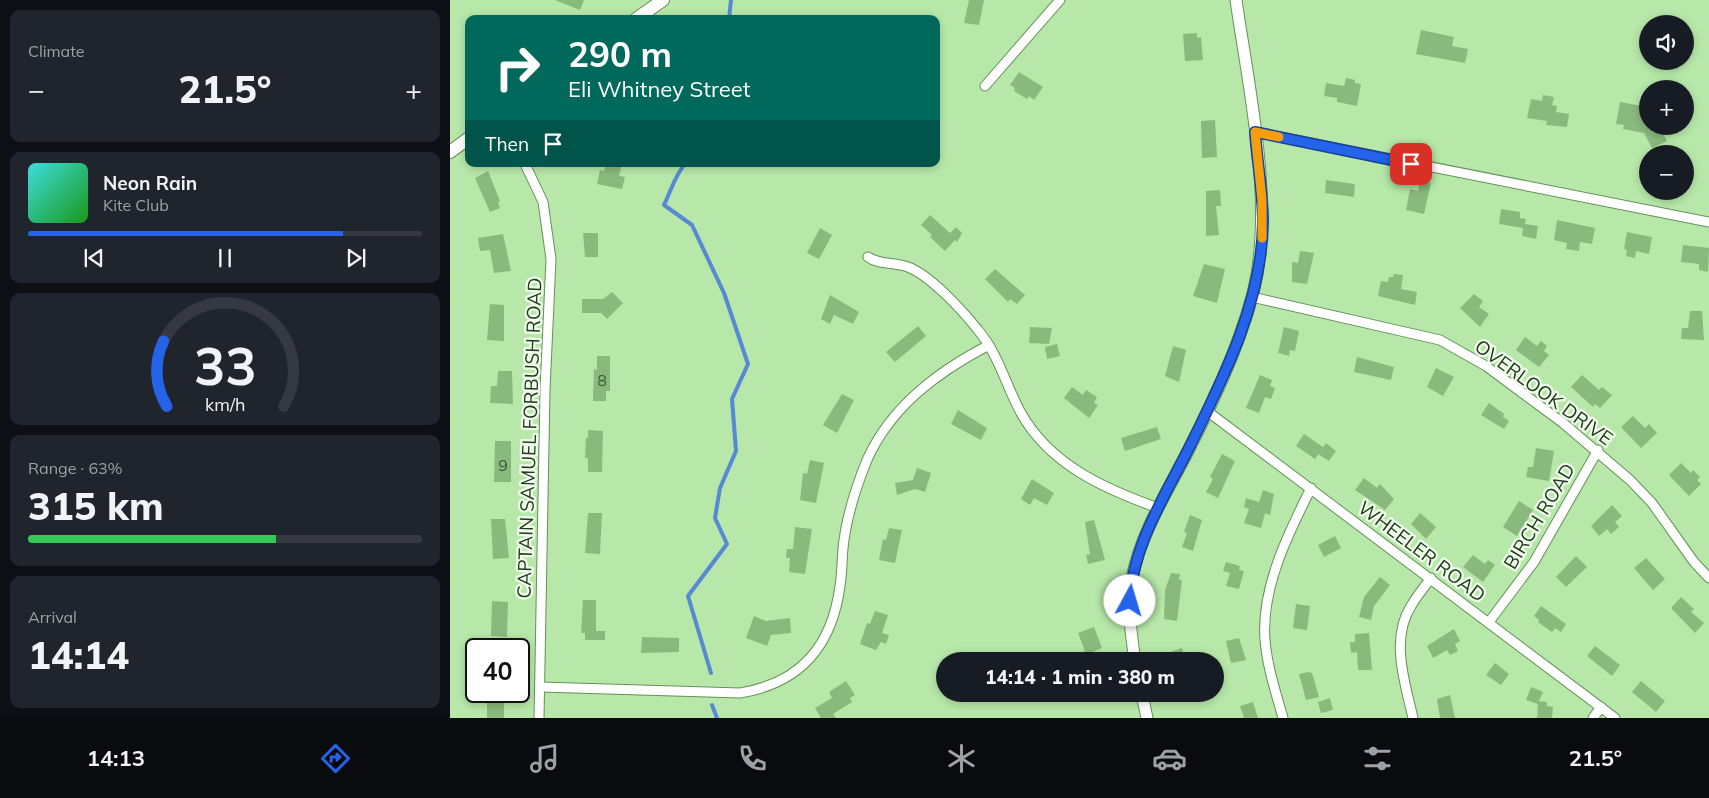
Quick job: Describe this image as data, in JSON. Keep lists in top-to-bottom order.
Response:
{
  "streets": {
    "street": [
      "OVERLOOK DRIVE",
      "CAPTAIN SAMUEL FORBUSH ROAD",
      "BIRCH ROAD",
      "WHEELER ROAD"
    ]
  },
  "crossings": [
    ["OVERLOOK DRIVE", "BIRCH ROAD"],
    ["BIRCH ROAD", "WHEELER ROAD"]
  ],
  "house_numbers": ["8", "9"],
  "page": {
    "tile": [
      "Climate",
      ["Range · 63%", "315 km"],
      ["Arrival", "14:14"]
    ],
    "map_buttons": ["+", "−"],
    "turn": ["290 m", "Eli Whitney Street"],
    "heat": ["−", "21.5°", "+"],
    "then": "Then",
    "song": ["Neon Rain", "Kite Club"],
    "limit": "40",
    "trip": "14:14 · 1 min · 380 m",
    "tabs": ["14:13", "21.5°"],
    "gauge": ["33", "km/h"]
  }
}
